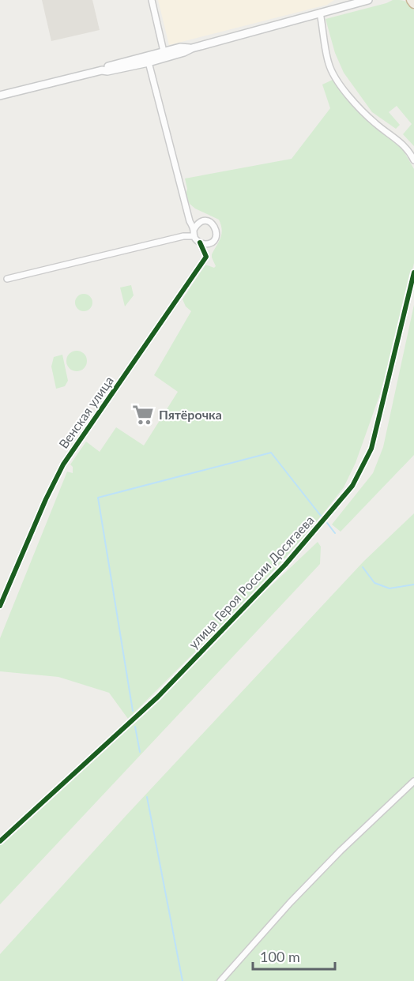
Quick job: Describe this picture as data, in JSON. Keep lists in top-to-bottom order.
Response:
{
  "streets": {
    "street": ["Венская улица", "улица Героя России Досягаева"]
  },
  "places": {
    "supermarket": ["Пятёрочка"]
  },
  "scale_bar": "100 m"
}
